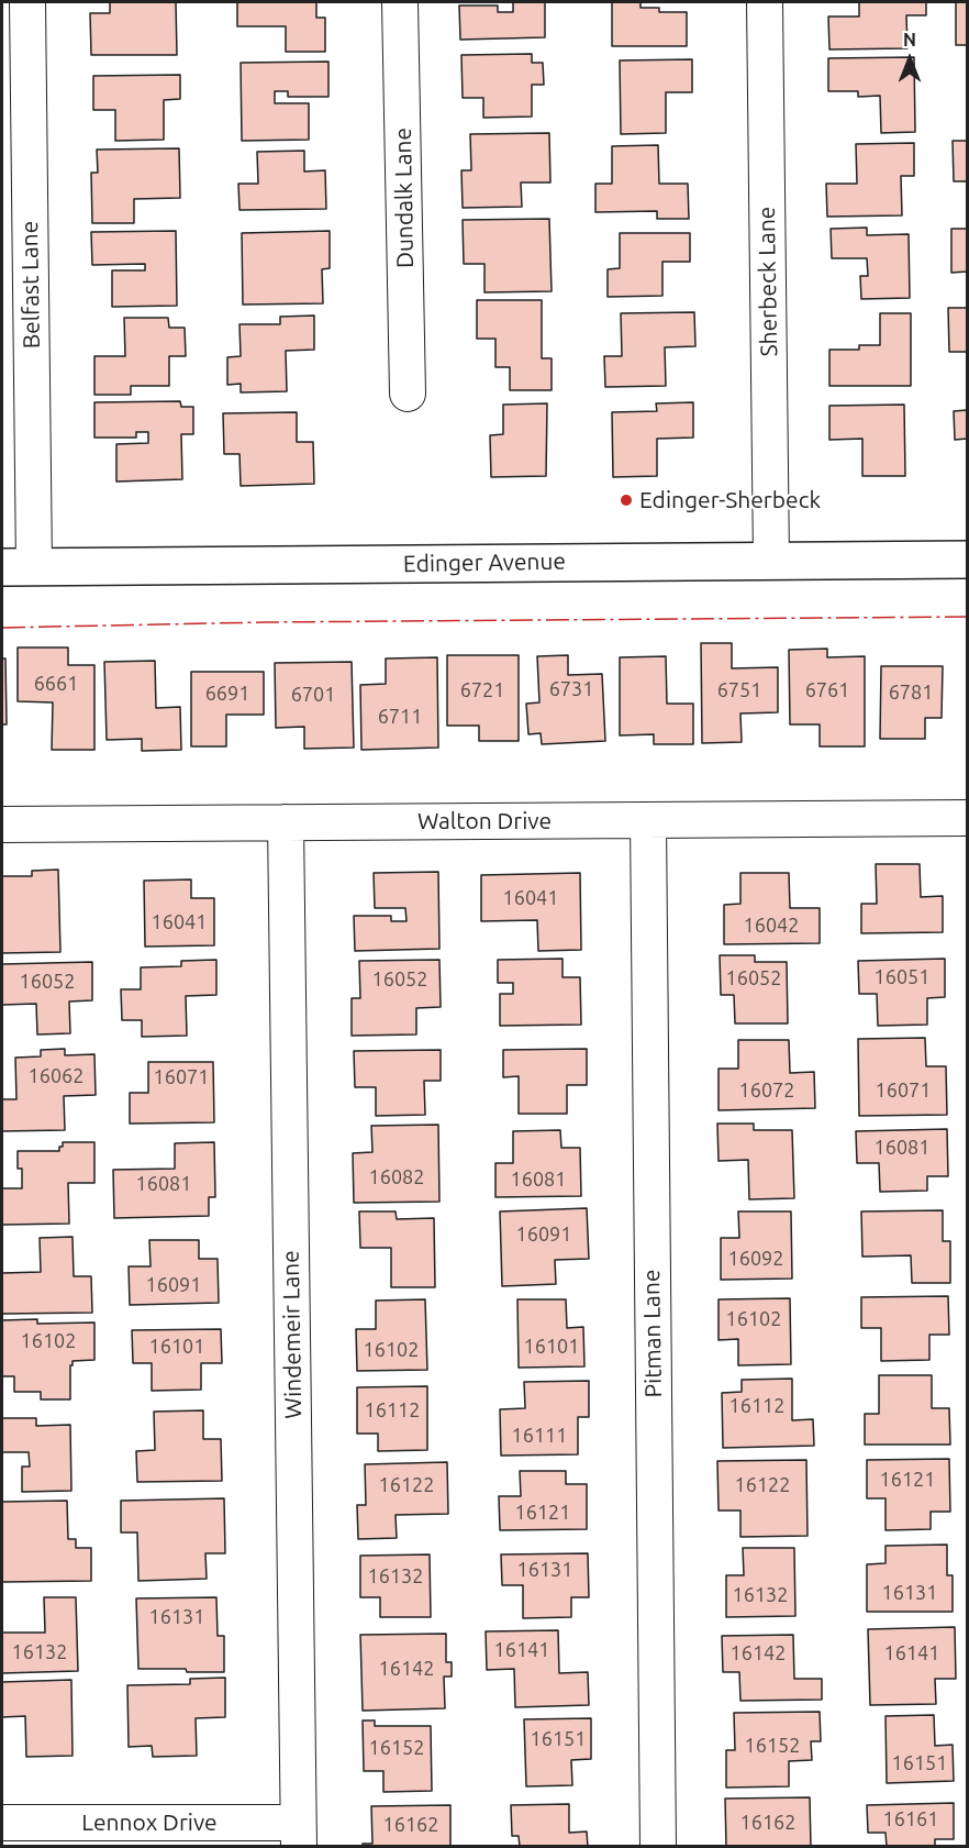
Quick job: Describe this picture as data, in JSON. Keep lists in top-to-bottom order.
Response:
{
  "streets": {
    "main road": ["Edinger Avenue"],
    "street": [
      "Dundalk Lane",
      "Sherbeck Lane",
      "Belfast Lane",
      "Walton Drive",
      "Pitman Lane",
      "Windemeir Lane",
      "Lennox Drive"
    ]
  },
  "crossings": [
    ["Sherbeck Lane", "Edinger Avenue"],
    ["Belfast Lane", "Edinger Avenue"],
    ["Walton Drive", "Pitman Lane"],
    ["Walton Drive", "Windemeir Lane"],
    ["Windemeir Lane", "Lennox Drive"]
  ],
  "places": ["Edinger-Sherbeck"],
  "house_numbers": [
    "6661",
    "6731",
    "6721",
    "6751",
    "6761",
    "6781",
    "6691",
    "6701",
    "6711",
    "16041",
    "16041",
    "16042",
    "16051",
    "16052",
    "16052",
    "16052",
    "16062",
    "16071",
    "16072",
    "16071",
    "16081",
    "16082",
    "16081",
    "16081",
    "16091",
    "16092",
    "16091",
    "16102",
    "16102",
    "16101",
    "16101",
    "16102",
    "16112",
    "16112",
    "16111",
    "16121",
    "16122",
    "16122",
    "16121",
    "16131",
    "16132",
    "16131",
    "16132",
    "16131",
    "16141",
    "16132",
    "16142",
    "16141",
    "16142",
    "16151",
    "16152",
    "16152",
    "16151",
    "16161",
    "16162",
    "16162"
  ],
  "north": "top"
}
